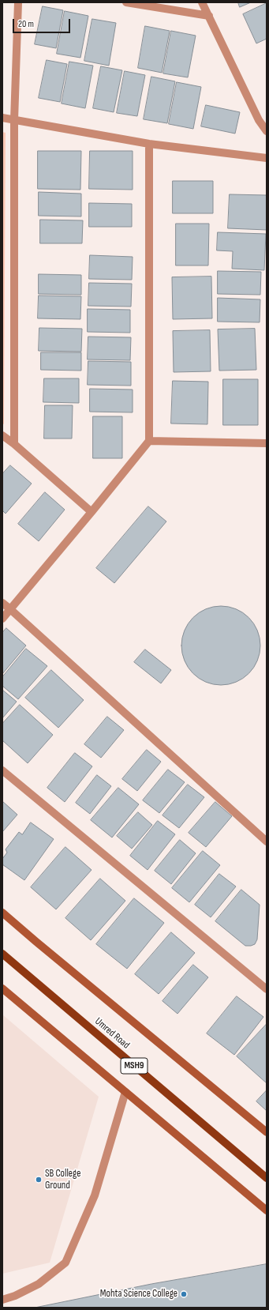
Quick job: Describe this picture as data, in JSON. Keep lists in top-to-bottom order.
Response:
{
  "streets": {
    "main road": ["Umred Road", "MSH9"]
  },
  "places": ["SB College Ground", "Mohta Science College"],
  "scale_bar": "20 m"
}
